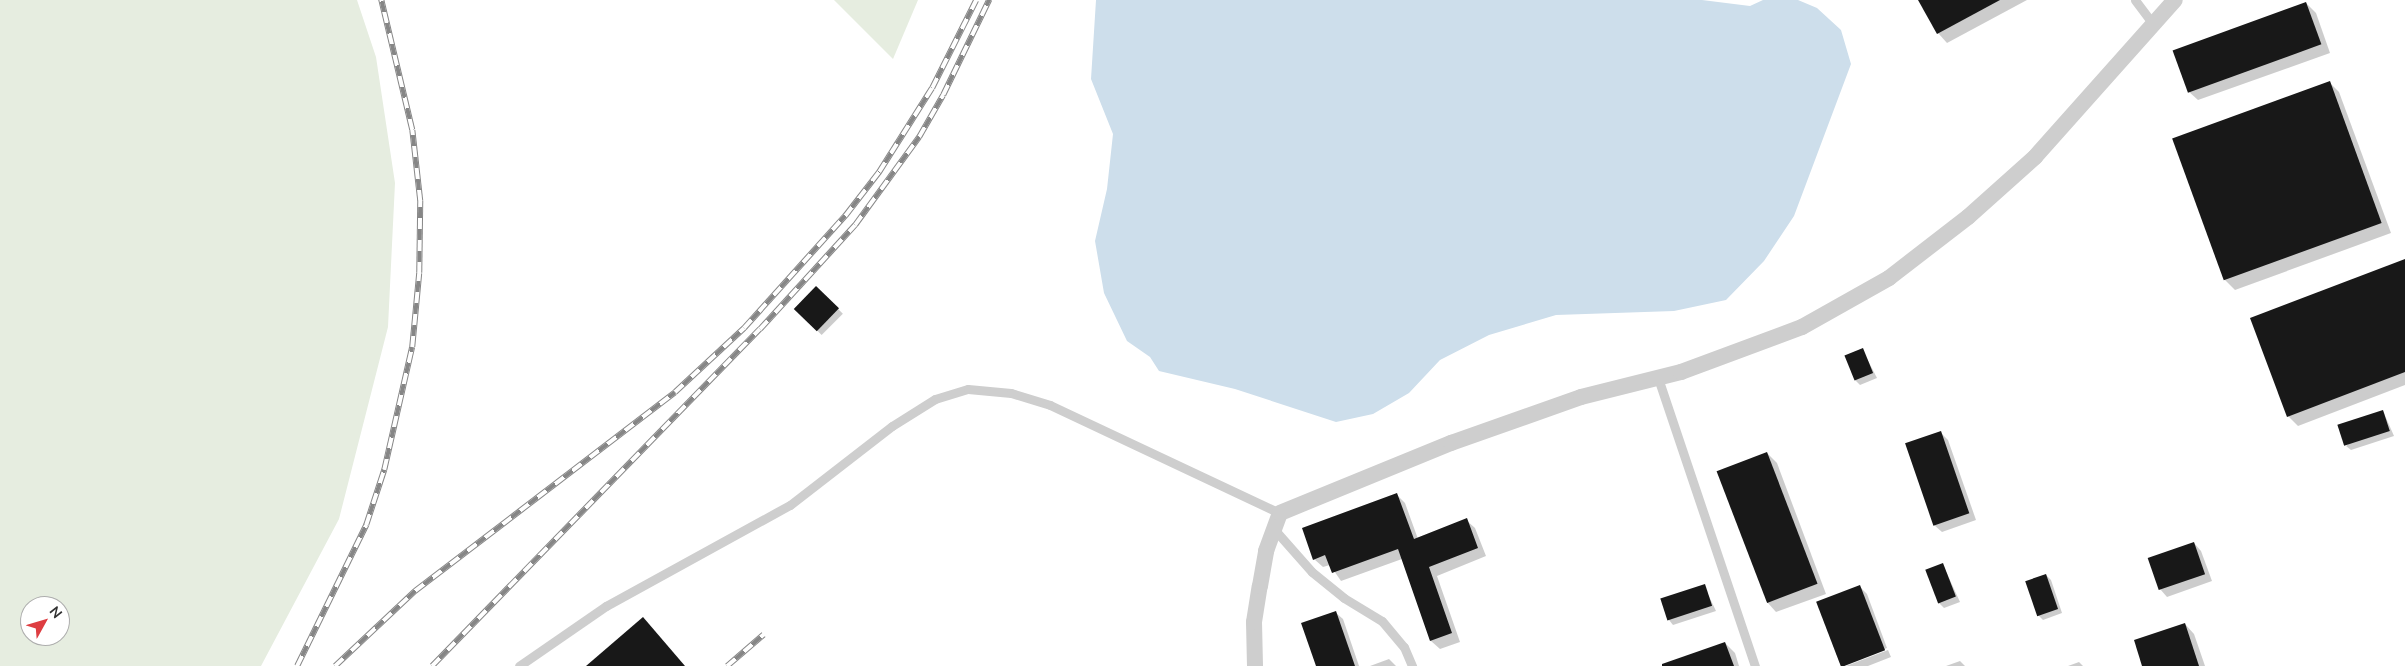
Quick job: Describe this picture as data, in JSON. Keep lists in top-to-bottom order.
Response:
{
  "north": "top right"
}
